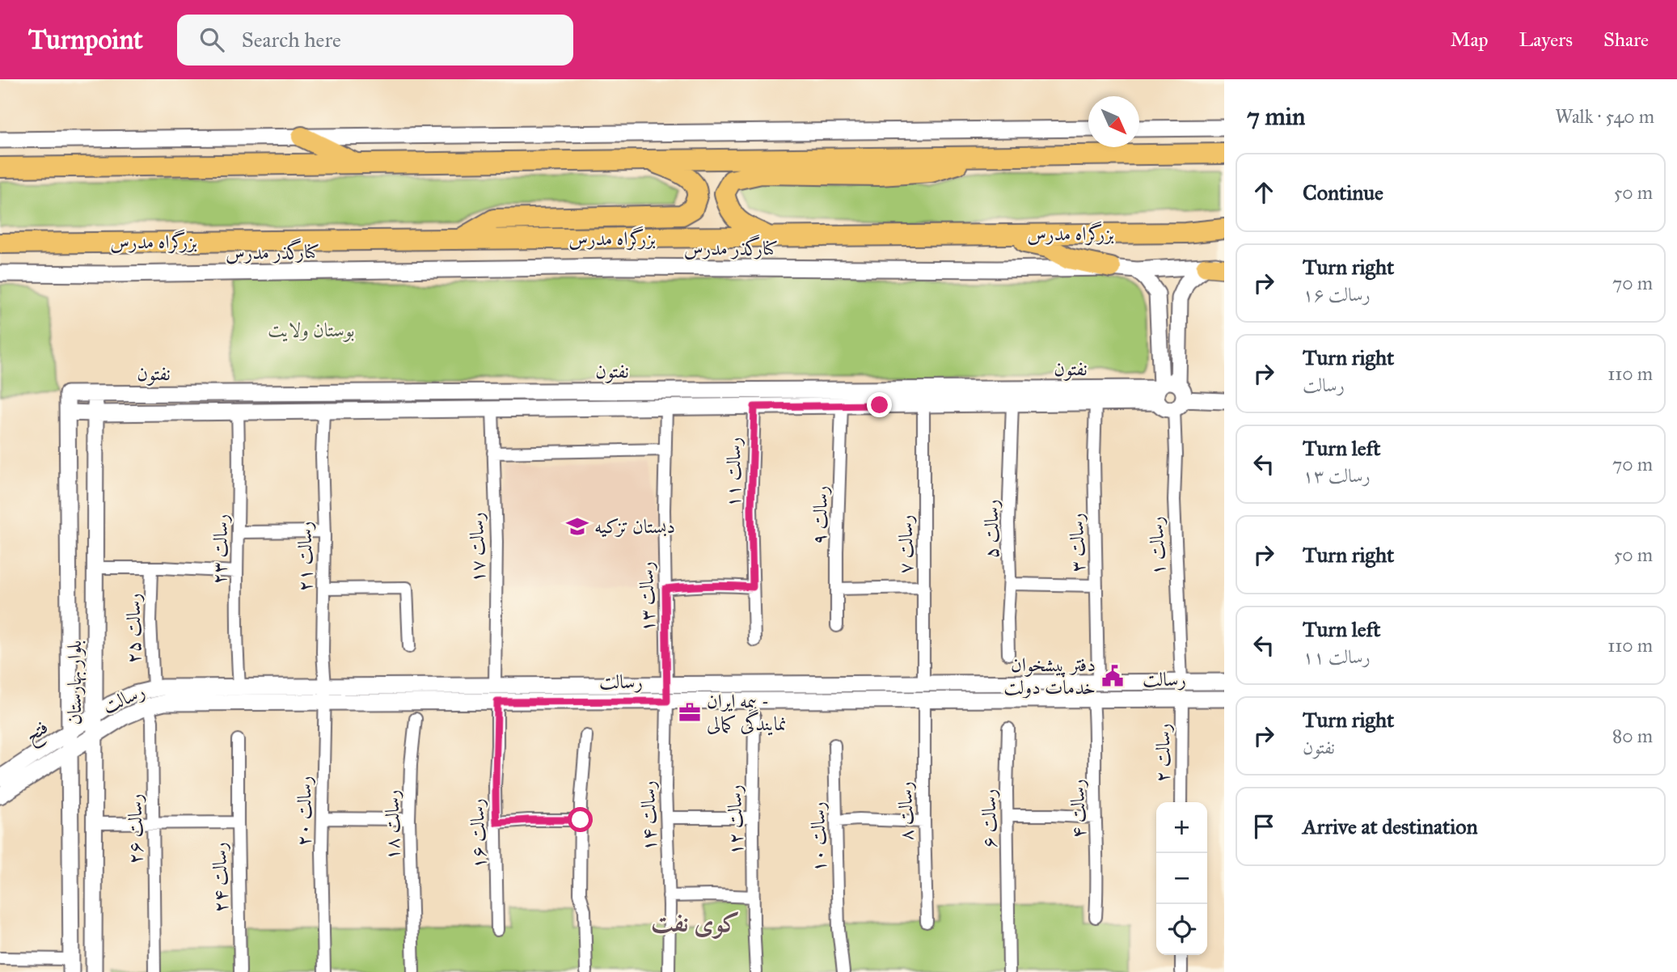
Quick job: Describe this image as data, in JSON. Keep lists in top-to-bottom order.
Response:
{
  "streets": {
    "highway": ["بزرگراه مدرس"],
    "street": [
      "کنارگذر مدرس",
      "نفتون",
      "رسالت ۱۱",
      "رسالت ۹",
      "رسالت ۵",
      "رسالت ۳",
      "رسالت ۷",
      "رسالت ۱",
      "رسالت ۱۷",
      "رسالت ۲۳",
      "رسالت ۲۱",
      "رسالت ۱۳",
      "رسالت ۲۵",
      "رسالت",
      "بلوار بهارستان",
      "فتح",
      "رسالت ۲",
      "رسالت ۴",
      "رسالت ٢٠",
      "رسالت ۸",
      "رسالت ۱۴",
      "رسالت ۶",
      "رسالت ۱۲",
      "رسالت ۱۸",
      "رسالت ۲۶",
      "رسالت ۱۶",
      "رسالت ۱۰",
      "رسالت ۲۴"
    ]
  },
  "crossings": [
    ["نفتون", "رسالت ۱۱"],
    ["نفتون", "رسالت ۹"],
    ["نفتون", "رسالت ۵"],
    ["نفتون", "رسالت ۳"],
    ["نفتون", "رسالت ۷"],
    ["نفتون", "رسالت ۱۷"],
    ["نفتون", "رسالت ۲۳"],
    ["نفتون", "رسالت ۲۱"],
    ["نفتون", "رسالت ۱۳"],
    ["نفتون", "بلوار بهارستان"],
    ["رسالت ۳", "رسالت"],
    ["رسالت ۷", "رسالت"],
    ["رسالت ۱", "رسالت"],
    ["رسالت ۱۷", "رسالت"],
    ["رسالت ۲۳", "رسالت"],
    ["رسالت ۲۱", "رسالت"],
    ["رسالت ۲۱", "رسالت ٢٠"],
    ["رسالت ۱۳", "رسالت"],
    ["رسالت ۲۵", "رسالت"],
    ["رسالت", "بلوار بهارستان"],
    ["رسالت", "فتح"],
    ["رسالت", "رسالت ۲"],
    ["رسالت", "رسالت ۴"],
    ["رسالت", "رسالت ٢٠"],
    ["رسالت", "رسالت ۸"],
    ["رسالت", "رسالت ۱۴"],
    ["رسالت", "رسالت ۲۶"],
    ["رسالت", "رسالت ۱۶"],
    ["بلوار بهارستان", "فتح"]
  ],
  "districts": ["کوی نفت"],
  "parks": ["بوستان ولایت"],
  "places": {
    "school or university": ["دبستان تزکیه"],
    "public building": ["دفتر پیشخوان خدمات دولت"],
    "office": ["بیمه ایران - نمایندگى کمالى"]
  },
  "north": "bottom right",
  "page": {
    "header": "Turnpoint",
    "search": "Search here",
    "nav": ["Map", "Layers", "Share"],
    "heading": ["7 min", "Walk · 540 m"],
    "list": [
      ["Continue", "50 m"],
      ["Turn right", "رسالت ۱۶", "70 m"],
      ["Turn right", "رسالت", "110 m"],
      ["Turn left", "رسالت ۱۳", "70 m"],
      ["Turn right", "50 m"],
      ["Turn left", "رسالت ۱۱", "110 m"],
      ["Turn right", "نفتون", "80 m"],
      "Arrive at destination"
    ],
    "map_buttons": ["+", "−"]
  }
}
